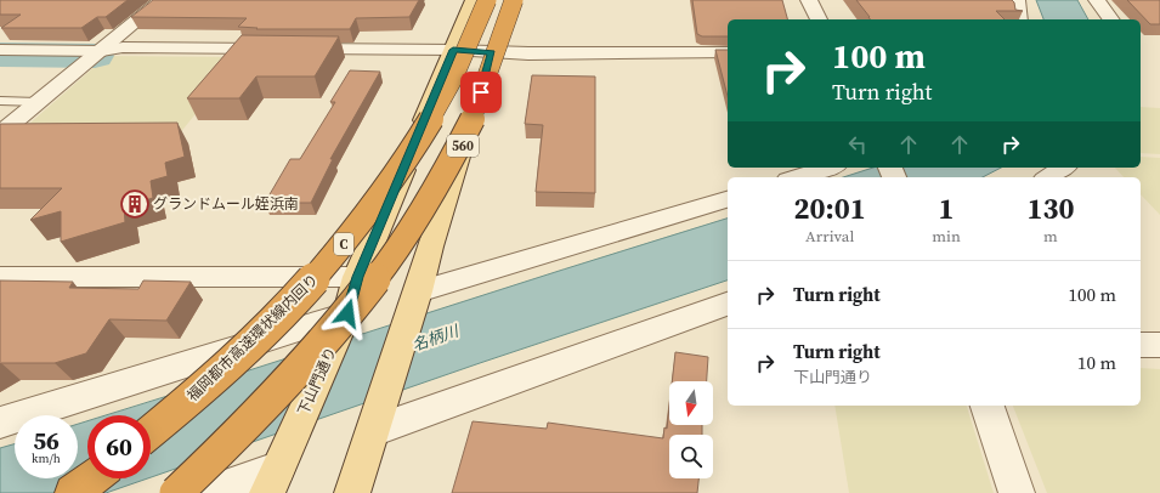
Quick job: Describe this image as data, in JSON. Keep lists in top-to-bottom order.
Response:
{
  "streets": {
    "highway": ["C", "福岡都市高速環状線内回り"],
    "main road": ["560", "下山門通り"]
  },
  "water": ["名柄川"],
  "places": {
    "building": ["グランドムール姪浜南"]
  },
  "north": "bottom",
  "page": {
    "turn": ["100 m", "Turn right"],
    "eta": [
      "20:01",
      "Arrival",
      "1",
      "min",
      "130",
      "m"
    ],
    "list": [
      {
        "name": "Turn right",
        "value": "100 m"
      },
      {
        "name": "Turn right",
        "note": "下山門通り",
        "value": "10 m"
      }
    ],
    "speed": "56 km/h",
    "limit": "60"
  }
}
